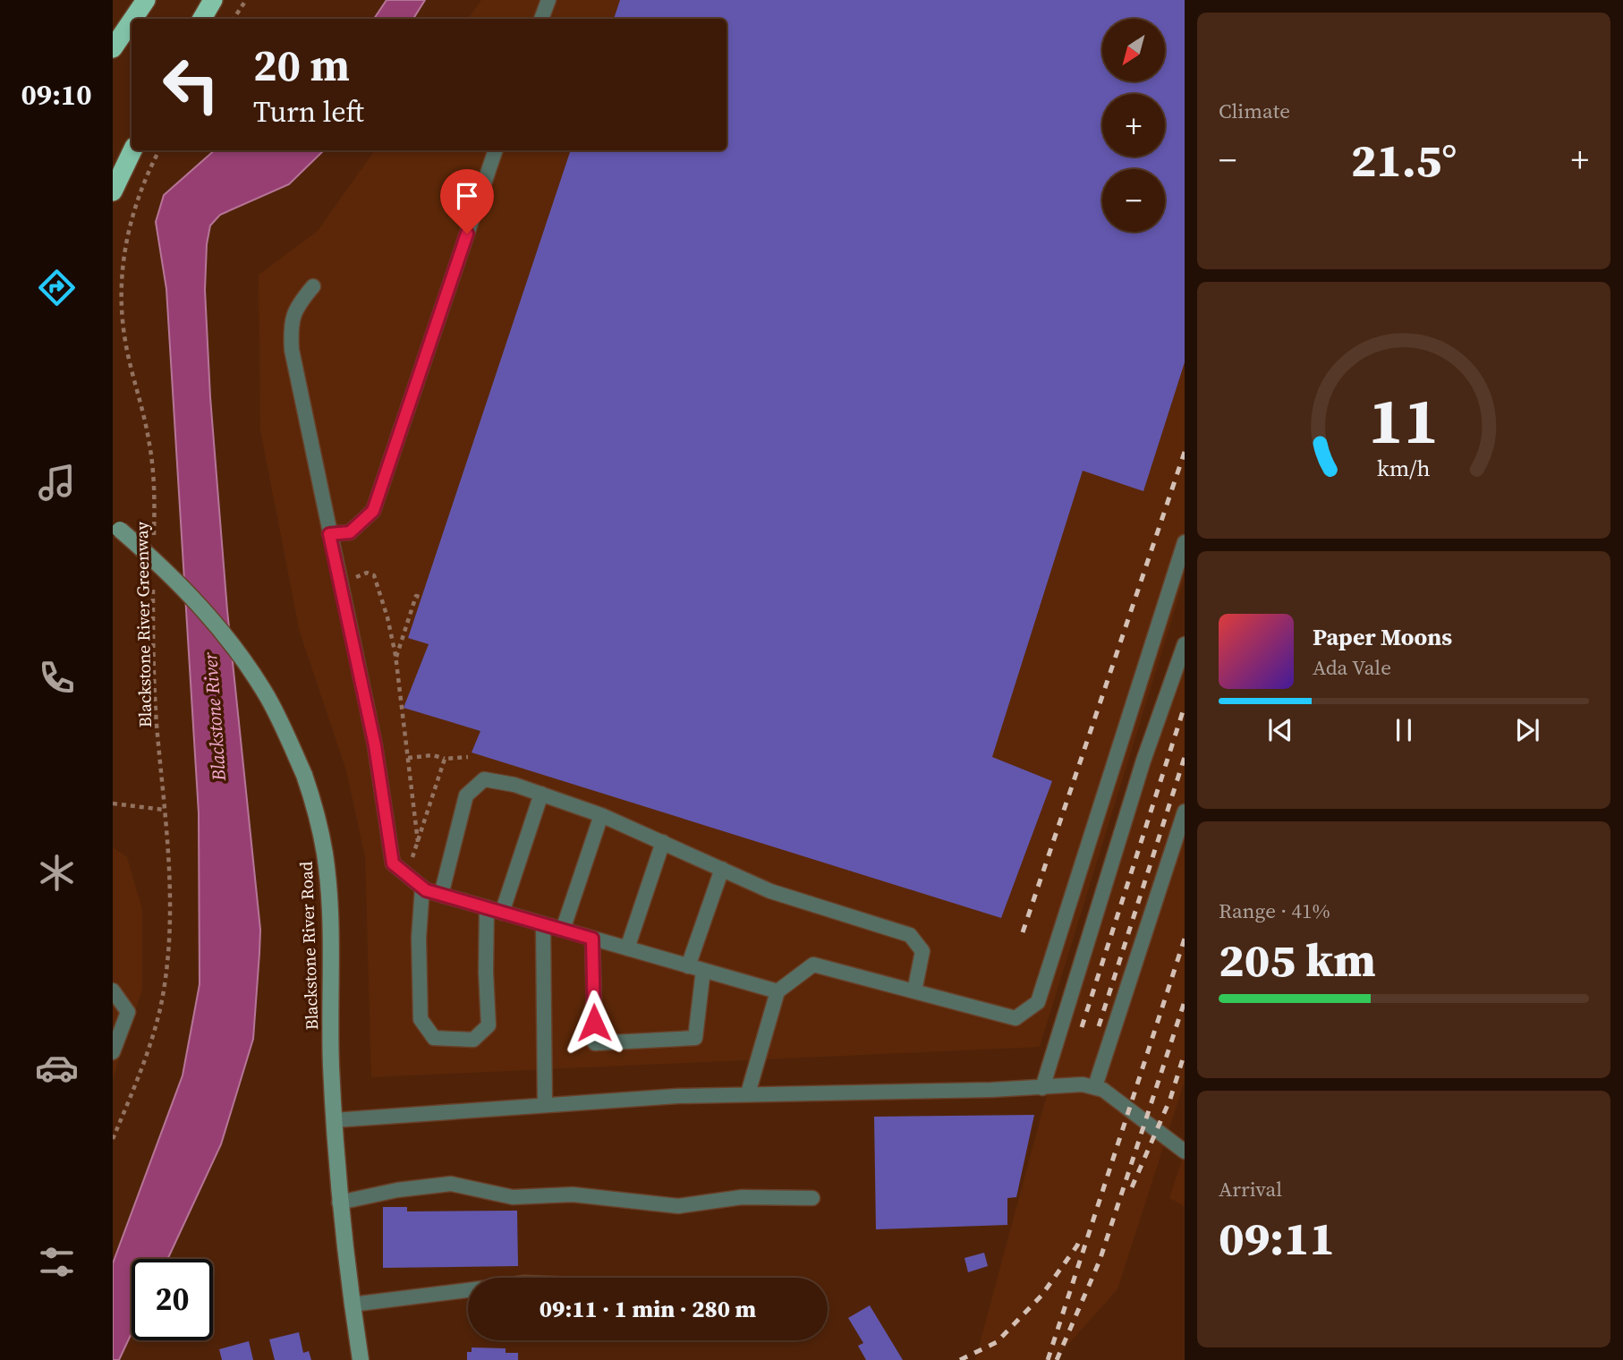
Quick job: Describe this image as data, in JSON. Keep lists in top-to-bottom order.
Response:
{
  "streets": {
    "main road": ["Blackstone River Road"],
    "path": ["Blackstone River Greenway"]
  },
  "water": ["Blackstone River"],
  "north": "bottom left",
  "page": {
    "tabs": "09:10",
    "tile": [
      "Climate",
      ["Range · 41%", "205 km"],
      ["Arrival", "09:11"]
    ],
    "map_buttons": ["+", "−"],
    "turn": ["20 m", "Turn left"],
    "heat": ["−", "21.5°", "+"],
    "song": ["Paper Moons", "Ada Vale"],
    "limit": "20",
    "trip": "09:11 · 1 min · 280 m",
    "gauge": ["11", "km/h"]
  }
}
